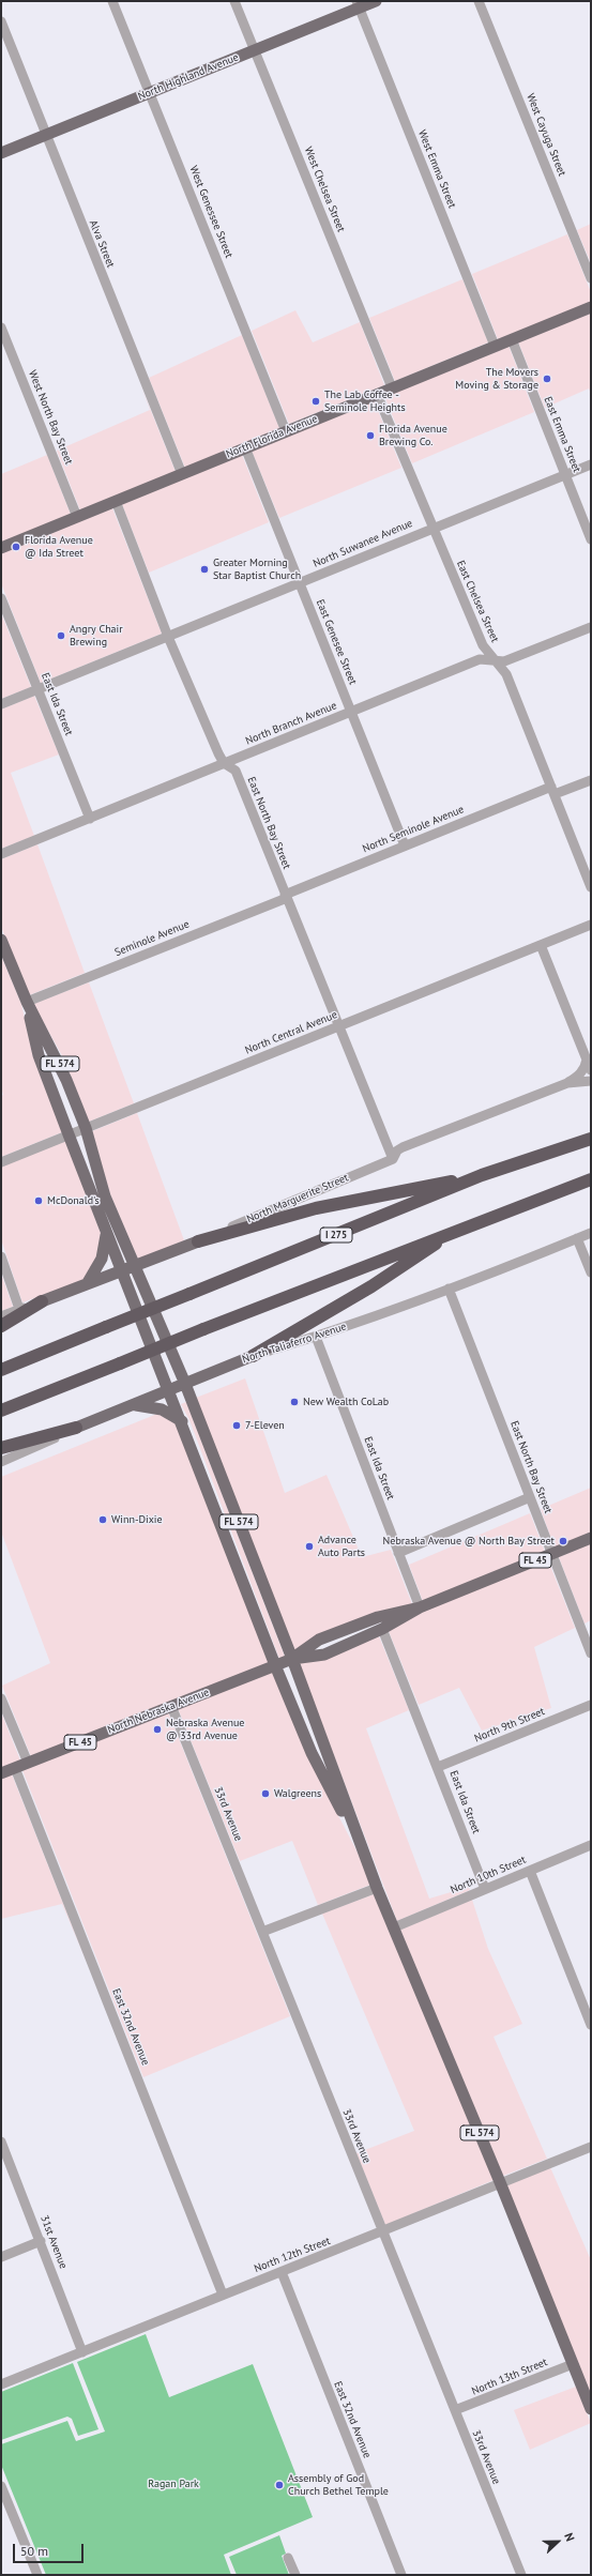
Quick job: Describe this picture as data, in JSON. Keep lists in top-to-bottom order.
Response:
{
  "streets": {
    "highway": ["I 275"],
    "main road": [
      "North Highland Avenue",
      "North Florida Avenue",
      "FL 574",
      "North Marguerite Street",
      "North Taliaferro Avenue",
      "FL 45",
      "North Nebraska Avenue"
    ],
    "street": [
      "West Cayuga Street",
      "West Emma Street",
      "West Chelsea Street",
      "West Genessee Street",
      "Alva Street",
      "West North Bay Street",
      "East Emma Street",
      "North Suwanee Avenue",
      "East Chelsea Street",
      "East Genesee Street",
      "East Ida Street",
      "North Branch Avenue",
      "East North Bay Street",
      "North Seminole Avenue",
      "Seminole Avenue",
      "North Central Avenue",
      "North 9th Street",
      "33rd Avenue",
      "North 10th Street",
      "East 32nd Avenue",
      "31st Avenue",
      "North 12th Street",
      "North 13th Street"
    ]
  },
  "crossings": [
    ["North Highland Avenue", "West Emma Street"],
    ["North Highland Avenue", "West Chelsea Street"],
    ["North Highland Avenue", "West Genessee Street"],
    ["North Highland Avenue", "Alva Street"],
    ["West Emma Street", "North Florida Avenue"],
    ["West Chelsea Street", "North Florida Avenue"],
    ["West Genessee Street", "North Florida Avenue"],
    ["Alva Street", "North Florida Avenue"],
    ["West North Bay Street", "North Florida Avenue"],
    ["East Emma Street", "North Florida Avenue"],
    ["East Emma Street", "North Suwanee Avenue"],
    ["North Florida Avenue", "East Chelsea Street"],
    ["North Florida Avenue", "East Genesee Street"],
    ["North Florida Avenue", "East North Bay Street"],
    ["North Suwanee Avenue", "East Chelsea Street"],
    ["North Suwanee Avenue", "East Genesee Street"],
    ["North Suwanee Avenue", "East Ida Street"],
    ["North Suwanee Avenue", "East North Bay Street"],
    ["East Chelsea Street", "North Branch Avenue"],
    ["East Chelsea Street", "North Seminole Avenue"],
    ["East Genesee Street", "North Branch Avenue"],
    ["East Genesee Street", "North Seminole Avenue"],
    ["East Ida Street", "North Branch Avenue"],
    ["East Ida Street", "North Taliaferro Avenue"],
    ["East Ida Street", "North Nebraska Avenue"],
    ["East Ida Street", "North 9th Street"],
    ["East Ida Street", "North 10th Street"],
    ["North Branch Avenue", "East North Bay Street"],
    ["East North Bay Street", "North Seminole Avenue"],
    ["East North Bay Street", "Seminole Avenue"],
    ["East North Bay Street", "North Central Avenue"],
    ["East North Bay Street", "North Marguerite Street"],
    ["East North Bay Street", "North Taliaferro Avenue"],
    ["East North Bay Street", "North Nebraska Avenue"],
    ["North Seminole Avenue", "Seminole Avenue"],
    ["Seminole Avenue", "FL 574"],
    ["North Central Avenue", "FL 574"],
    ["FL 574", "North Marguerite Street"],
    ["FL 574", "North Taliaferro Avenue"],
    ["FL 574", "North Nebraska Avenue"],
    ["FL 574", "North 10th Street"],
    ["FL 574", "North 12th Street"],
    ["FL 574", "North 13th Street"],
    ["North Nebraska Avenue", "33rd Avenue"],
    ["North Nebraska Avenue", "East 32nd Avenue"],
    ["33rd Avenue", "North 12th Street"],
    ["33rd Avenue", "North 13th Street"],
    ["East 32nd Avenue", "North 12th Street"],
    ["31st Avenue", "North 12th Street"]
  ],
  "parks": ["Ragan Park"],
  "places": [
    "The Movers Moving & Storage",
    "The Lab Coffee - Seminole Heights",
    "Florida Avenue Brewing Co.",
    "Florida Avenue @ Ida Street",
    "Greater Morning Star Baptist Church",
    "Angry Chair Brewing",
    "McDonald's",
    "New Wealth CoLab",
    "7-Eleven",
    "Winn-Dixie",
    "Nebraska Avenue @ North Bay Street",
    "Advance Auto Parts",
    "Nebraska Avenue @ 33rd Avenue",
    "Walgreens",
    "Assembly of God Church Bethel Temple"
  ],
  "scale_bar": "50 m",
  "north": "right"
}
